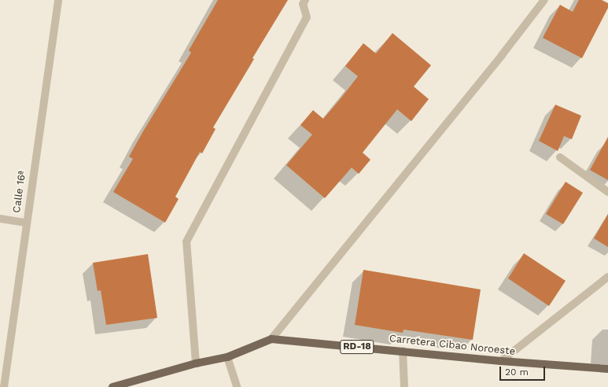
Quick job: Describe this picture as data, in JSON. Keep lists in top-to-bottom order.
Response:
{
  "streets": {
    "main road": ["Carretera Cibao Noroeste", "RD-18"],
    "street": ["Calle 16ª"]
  },
  "scale_bar": "20 m"
}
